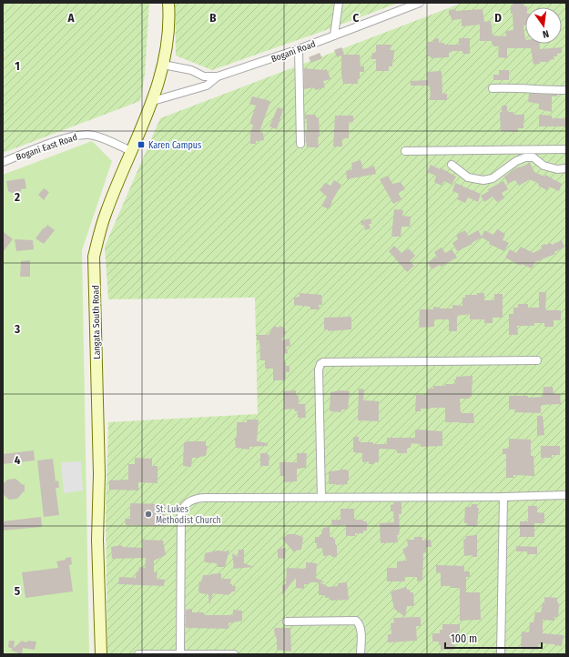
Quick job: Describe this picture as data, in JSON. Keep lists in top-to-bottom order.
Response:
{
  "streets": {
    "street": ["Bogani Road", "Bogani East Road", "Langata South Road"]
  },
  "crossings": [
    ["Bogani Road", "Langata South Road"],
    ["Bogani East Road", "Langata South Road"]
  ],
  "places": {
    "transit": ["Karen Campus"],
    "other": ["St. Lukes Methodist Church"]
  },
  "scale_bar": "100 m",
  "north": "bottom",
  "grid": {
    "columns": [
      "A",
      "B",
      "C",
      "D"
    ],
    "rows": [
      "1",
      "2",
      "3",
      "4",
      "5"
    ]
  }
}
